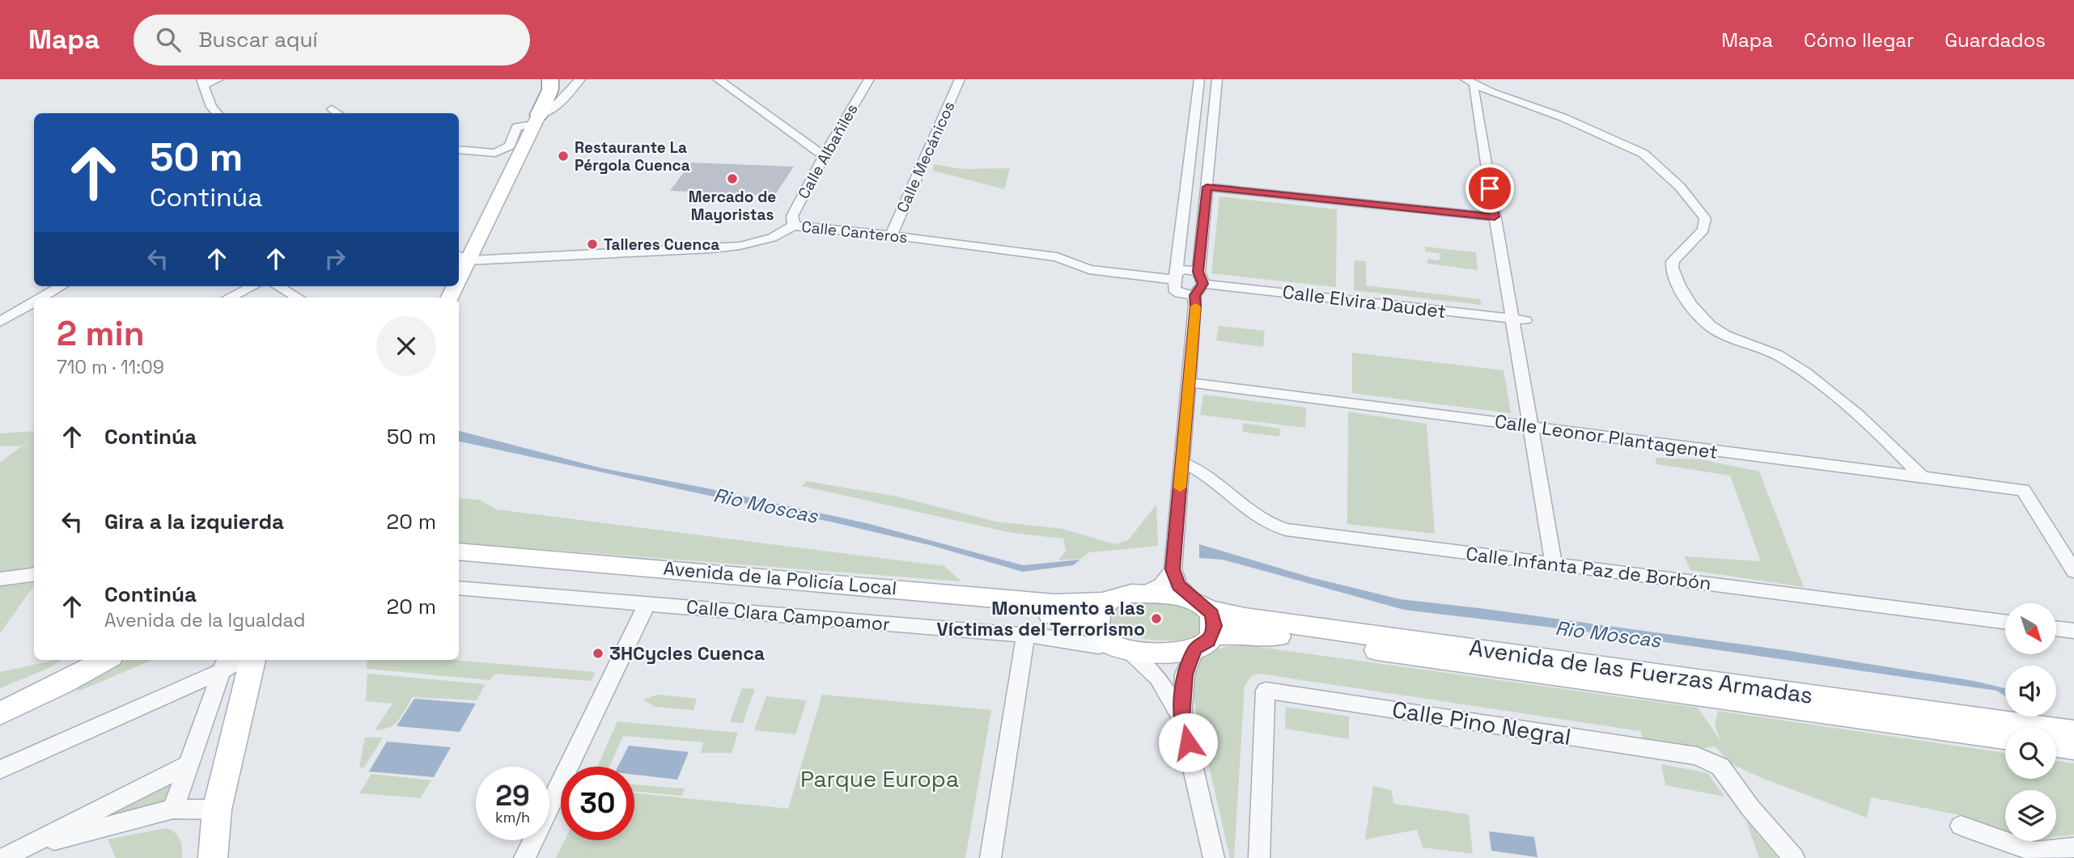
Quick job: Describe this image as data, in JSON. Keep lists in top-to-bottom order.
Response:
{
  "streets": {
    "main road": ["Avenida de la Policía Local", "Avenida de las Fuerzas Armadas"],
    "street": [
      "Calle Albañiles",
      "Calle Mecánicos",
      "Calle Canteros",
      "Calle Elvira Daudet",
      "Calle Leonor Plantagenet",
      "Calle Infanta Paz de Borbón",
      "Calle Clara Campoamor",
      "Calle Pino Negral"
    ]
  },
  "crossings": [
    ["Calle Albañiles", "Calle Canteros"],
    ["Calle Mecánicos", "Calle Canteros"],
    ["Calle Canteros", "Calle Elvira Daudet"],
    ["Avenida de la Policía Local", "Calle Clara Campoamor"],
    ["Avenida de la Policía Local", "Avenida de las Fuerzas Armadas"]
  ],
  "water": ["Rio Moscas"],
  "parks": ["Parque Europa"],
  "places": [
    "Restaurante La Pérgola Cuenca",
    "Mercado de Mayoristas",
    "Talleres Cuenca",
    "Monumento a las Víctimas del Terrorismo",
    "3HCycles Cuenca"
  ],
  "north": "bottom right",
  "page": {
    "header": "Mapa",
    "search": "Buscar aquí",
    "nav": ["Mapa", "Cómo llegar", "Guardados"],
    "turn": ["50 m", "Continúa"],
    "heading": ["2 min", "710 m · 11:09"],
    "list": [
      {
        "name": "Continúa",
        "value": "50 m"
      },
      {
        "name": "Gira a la izquierda",
        "value": "20 m"
      },
      {
        "name": "Continúa",
        "note": "Avenida de la Igualdad",
        "value": "20 m"
      }
    ],
    "speed": "29 km/h",
    "limit": "30"
  }
}
